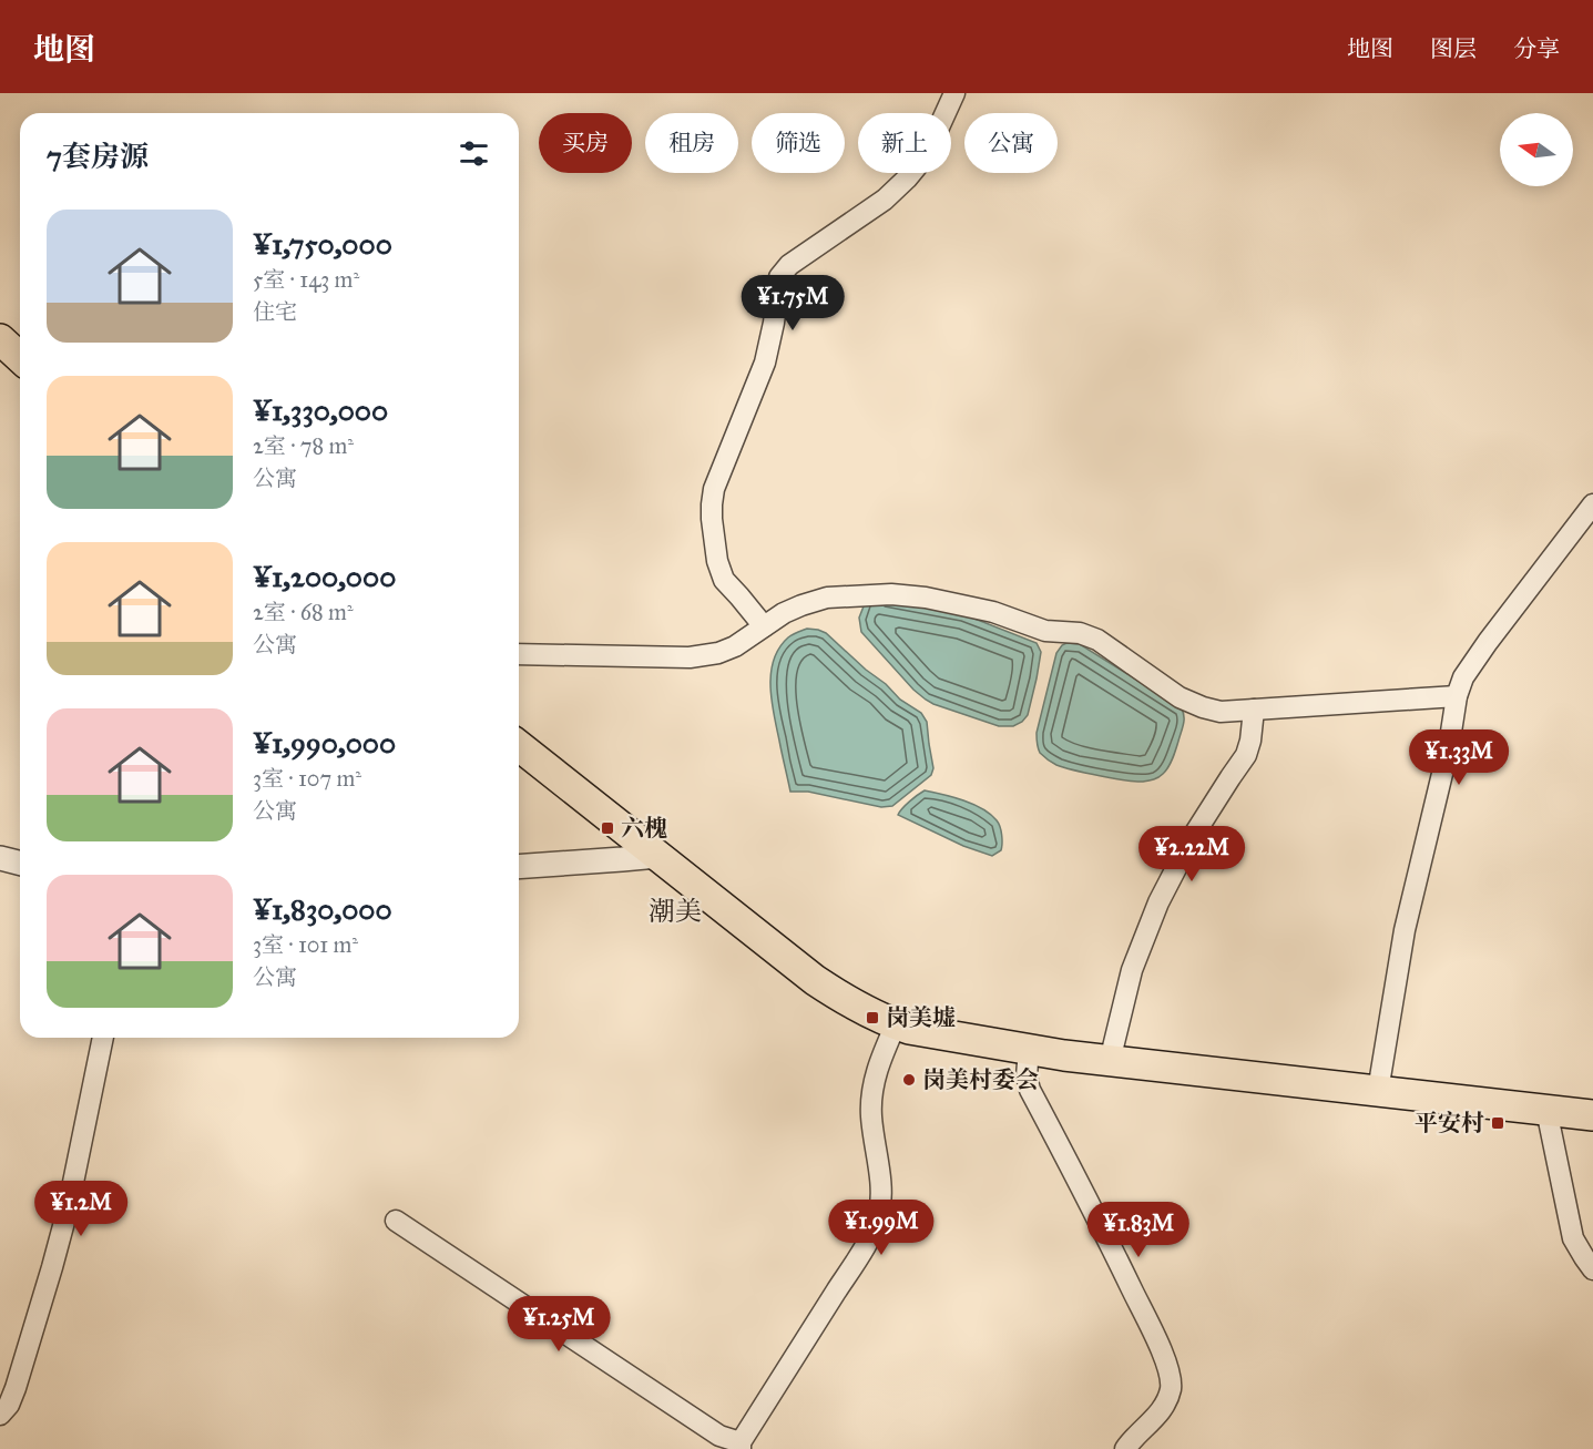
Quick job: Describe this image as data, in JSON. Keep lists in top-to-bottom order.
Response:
{
  "districts": ["潮美"],
  "places": {
    "transit": ["六槐", "岗美墟", "平安村"],
    "other": ["岗美村委会"]
  },
  "north": "left",
  "page": {
    "header": "地图",
    "nav": ["地图", "图层", "分享"],
    "chip": [
      "买房",
      "租房",
      "筛选",
      "新上",
      "公寓"
    ],
    "heading": "7套房源",
    "list": [
      {
        "name": "¥1,750,000",
        "note": "5室 · 143 m² · 住宅"
      },
      {
        "name": "¥1,330,000",
        "note": "2室 · 78 m² · 公寓"
      },
      {
        "name": "¥1,200,000",
        "note": "2室 · 68 m² · 公寓"
      },
      {
        "name": "¥1,990,000",
        "note": "3室 · 107 m² · 公寓"
      },
      {
        "name": "¥1,830,000",
        "note": "3室 · 101 m² · 公寓"
      }
    ],
    "price": [
      "¥1.75M",
      "¥1.33M",
      "¥2.22M",
      "¥1.2M",
      "¥1.99M",
      "¥1.83M",
      "¥1.25M"
    ]
  }
}
